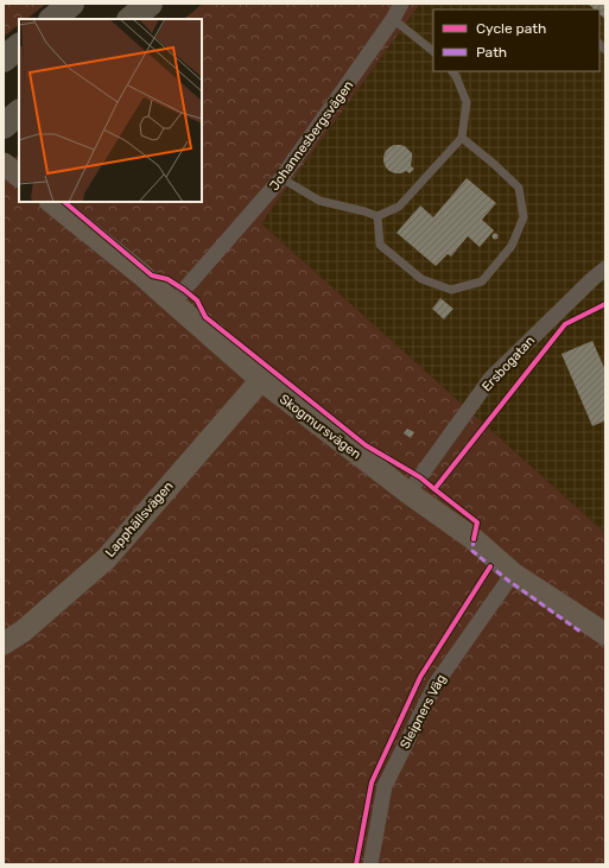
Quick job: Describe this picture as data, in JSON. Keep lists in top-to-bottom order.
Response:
{
  "streets": {
    "street": [
      "Johannesbergsvägen",
      "Ersbogatan",
      "Skogmursvägen",
      "Lapphällsvägen",
      "Sleipners Väg"
    ]
  },
  "crossings": [
    ["Johannesbergsvägen", "Skogmursvägen"],
    ["Ersbogatan", "Skogmursvägen"],
    ["Skogmursvägen", "Lapphällsvägen"],
    ["Skogmursvägen", "Sleipners Väg"]
  ],
  "legend": ["Cycle path", "Path"]
}
